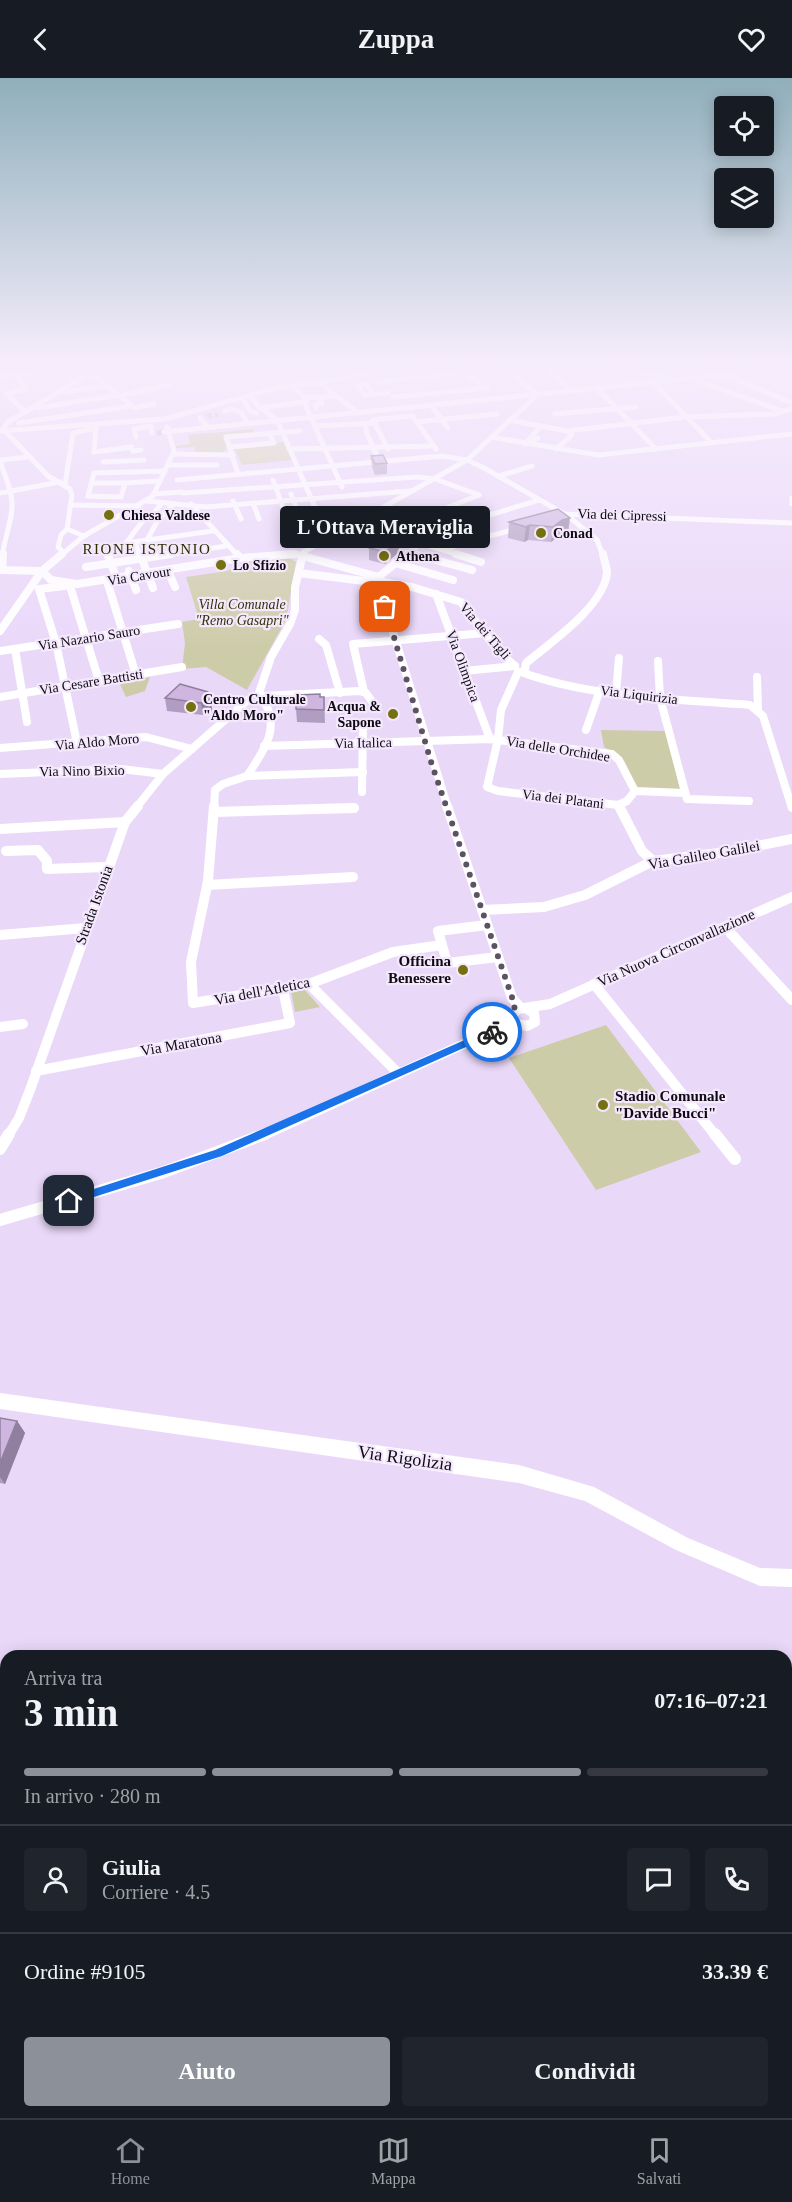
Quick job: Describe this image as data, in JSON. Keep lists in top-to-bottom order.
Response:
{
  "streets": {
    "main road": ["Via Rigolizia"],
    "street": [
      "Via dei Cipressi",
      "Via Cavour",
      "Via dei Tigli",
      "Via Nazario Sauro",
      "Via Olimpica",
      "Via Cesare Battisti",
      "Via Liquirizia",
      "Via Aldo Moro",
      "Via Italica",
      "Via delle Orchidee",
      "Via Nino Bixio",
      "Via dei Platani",
      "Via Galileo Galilei",
      "Strada Istonia",
      "Via Nuova Circonvallazione",
      "Via dell'Atletica",
      "Via Maratona"
    ]
  },
  "crossings": [
    ["Via dei Tigli", "Via Olimpica"],
    ["Via dei Tigli", "Via Liquirizia"],
    ["Via Olimpica", "Via Italica"],
    ["Via Olimpica", "Via delle Orchidee"],
    ["Via Olimpica", "Via dei Platani"],
    ["Via Aldo Moro", "Strada Istonia"],
    ["Via Italica", "Via delle Orchidee"],
    ["Via Italica", "Via dei Platani"],
    ["Via delle Orchidee", "Via dei Platani"],
    ["Via Nino Bixio", "Strada Istonia"],
    ["Strada Istonia", "Via Maratona"],
    ["Via dell'Atletica", "Via Maratona"]
  ],
  "districts": ["RIONE ISTONIO"],
  "parks": ["Villa Comunale \"Remo Gasapri\""],
  "places": [
    "Chiesa Valdese",
    "Conad",
    "Athena",
    "Lo Sfizio",
    "L'Ottava Meraviglia",
    "Centro Culturale \"Aldo Moro\"",
    "Acqua & Sapone",
    "Officina Benessere",
    "Stadio Comunale \"Davide Bucci\""
  ],
  "page": {
    "header": "Zuppa",
    "bubble": "L'Ottava Meraviglia",
    "heading": ["3 min", "Arriva tra", "07:16–07:21"],
    "panel": [
      "Giulia",
      "Corriere · 4.5",
      "Ordine #9105",
      "33.39 €"
    ],
    "bar": "In arrivo · 280 m",
    "buttons": ["Aiuto", "Condividi"],
    "tabs": ["Home", "Mappa", "Salvati"]
  }
}
